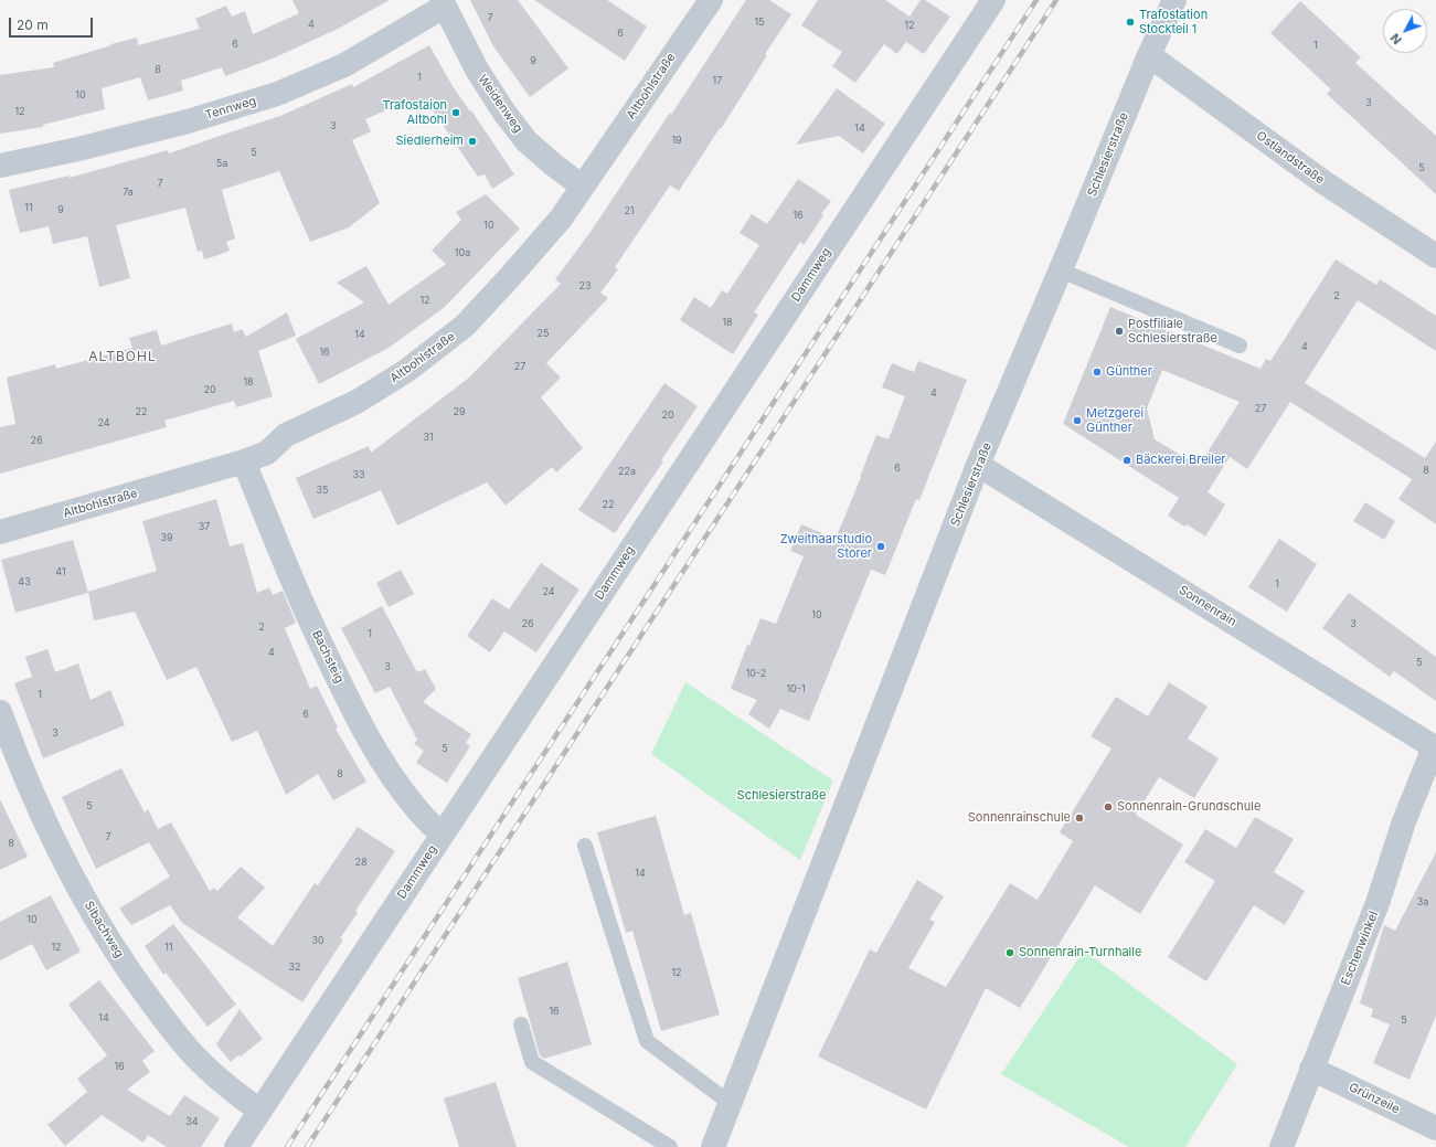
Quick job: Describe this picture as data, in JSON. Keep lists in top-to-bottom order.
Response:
{
  "streets": {
    "street": [
      "Altbohlstraße",
      "Weidenweg",
      "Tennweg",
      "Schlesierstraße",
      "Ostlandstraße",
      "Dammweg",
      "Sonnenrain",
      "Bachsteig",
      "Sibachweg",
      "Eschenwinkel",
      "Grünzeile"
    ]
  },
  "crossings": [
    ["Altbohlstraße", "Weidenweg"],
    ["Altbohlstraße", "Bachsteig"],
    ["Weidenweg", "Tennweg"],
    ["Schlesierstraße", "Ostlandstraße"],
    ["Schlesierstraße", "Sonnenrain"],
    ["Dammweg", "Bachsteig"],
    ["Dammweg", "Sibachweg"],
    ["Sonnenrain", "Eschenwinkel"],
    ["Eschenwinkel", "Grünzeile"]
  ],
  "districts": ["ALTBOHL"],
  "parks": ["Schlesierstraße"],
  "places": [
    "Trafostation Stockteil 1",
    "Trafostaion Altbohl",
    "Siedlerheim",
    "Postfiliale Schlesierstraße",
    "Günther",
    "Metzgerei Günther",
    "Bäckerei Breiler",
    "Zweithaarstudio Storer",
    "Sonnenrain-Grundschule",
    "Sonnenrainschule",
    "Sonnenrain-Turnhalle"
  ],
  "house_numbers": [
    "7",
    "15",
    "4",
    "12",
    "6",
    "6",
    "1",
    "9",
    "8",
    "1",
    "17",
    "10",
    "3",
    "12",
    "3",
    "14",
    "19",
    "5",
    "5a",
    "5",
    "7",
    "7a",
    "11",
    "9",
    "21",
    "16",
    "10",
    "10a",
    "23",
    "2",
    "12",
    "18",
    "25",
    "14",
    "4",
    "16",
    "27",
    "18",
    "20",
    "4",
    "27",
    "22",
    "29",
    "20",
    "24",
    "31",
    "26",
    "6",
    "8",
    "22a",
    "33",
    "35",
    "22",
    "37",
    "39",
    "41",
    "43",
    "1",
    "24",
    "10",
    "26",
    "3",
    "2",
    "1",
    "4",
    "5",
    "3",
    "10-2",
    "10-1",
    "1",
    "6",
    "3",
    "5",
    "8",
    "5",
    "7",
    "8",
    "28",
    "14",
    "3a",
    "10",
    "30",
    "12",
    "11",
    "32",
    "12",
    "16",
    "14",
    "5",
    "16",
    "34"
  ],
  "scale_bar": "20 m",
  "north": "bottom left"
}
